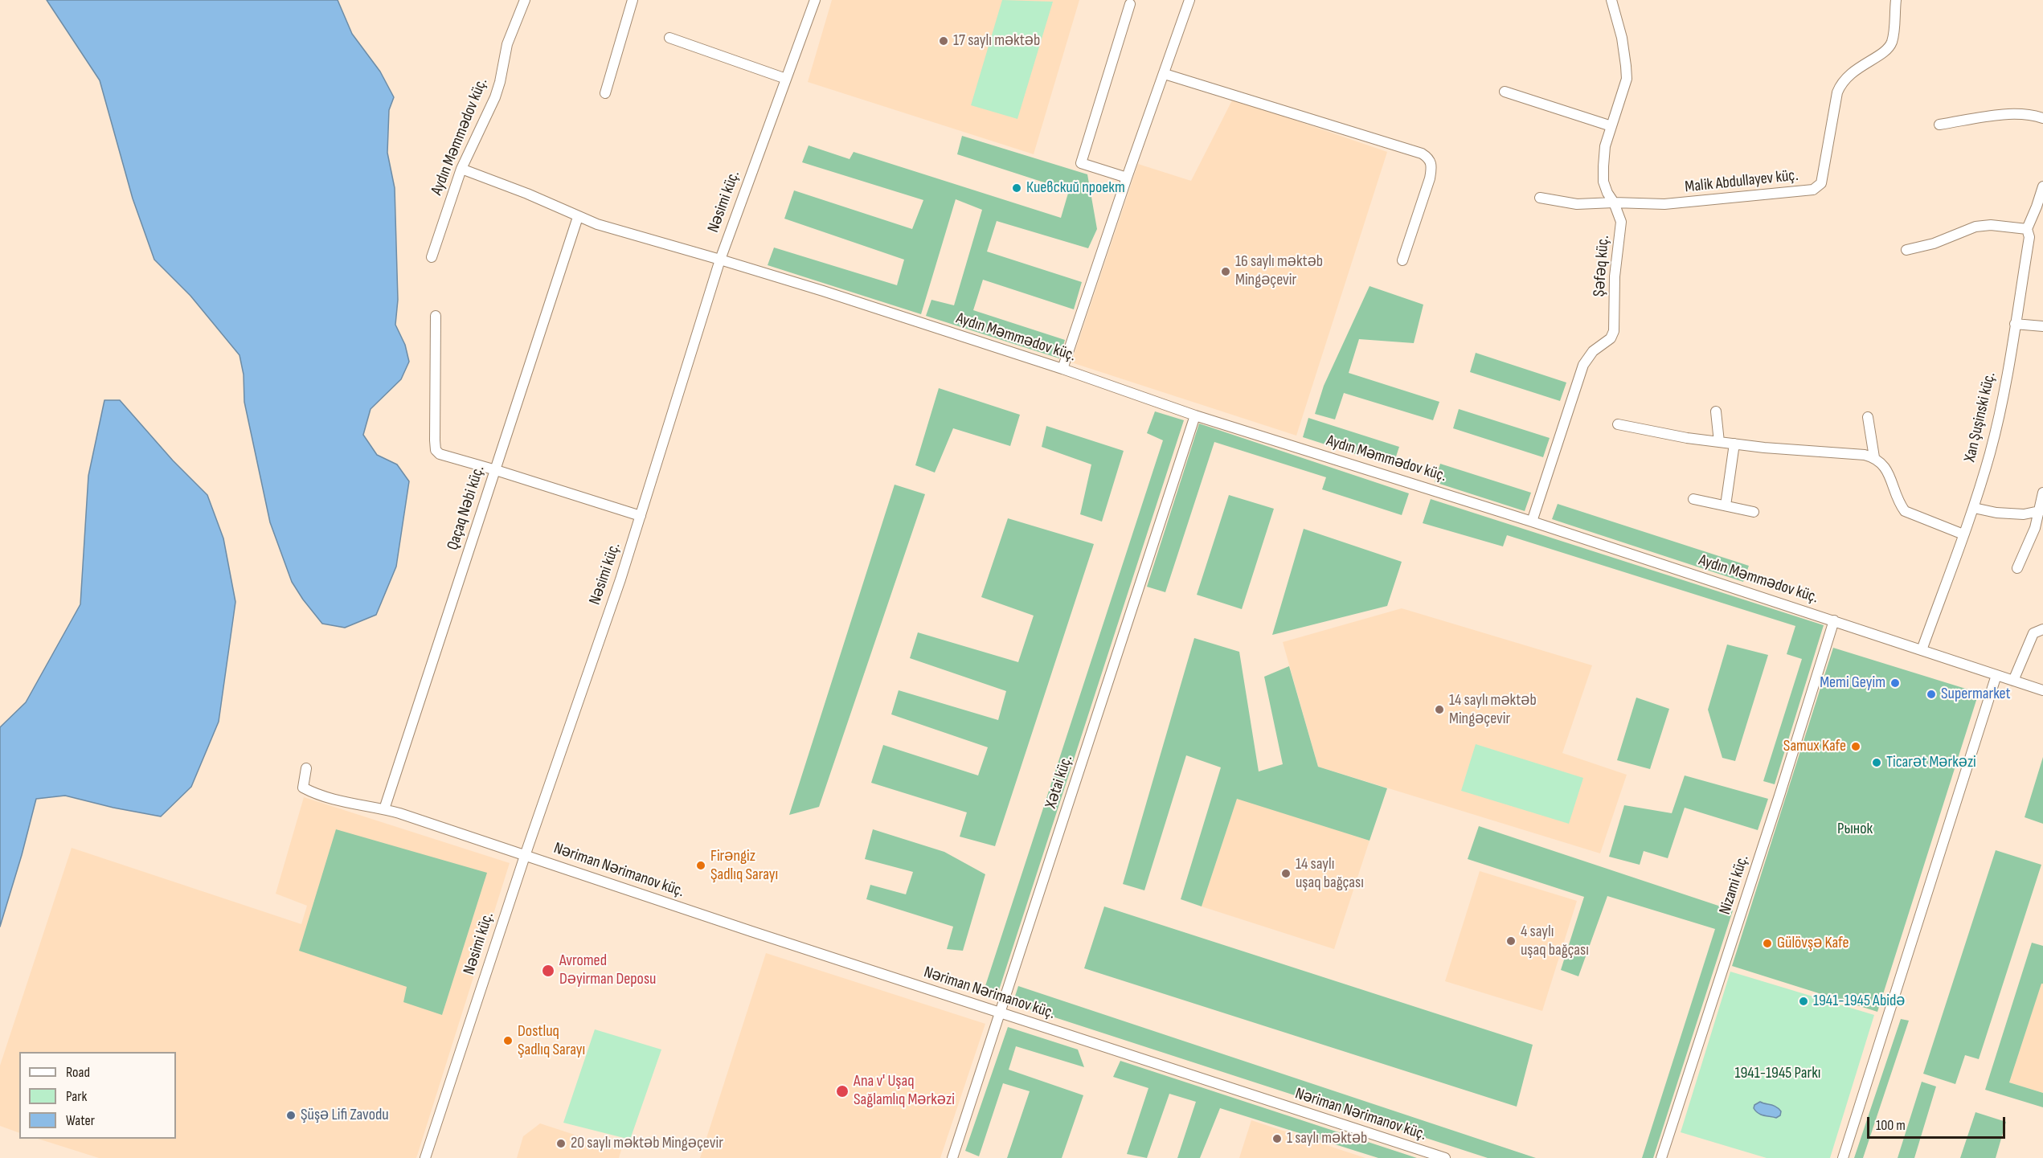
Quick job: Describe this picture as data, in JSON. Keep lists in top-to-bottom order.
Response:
{
  "streets": {
    "street": [
      "Aydın Məmmədov küç.",
      "Malik Abdullayev küç.",
      "Nəsimi küç.",
      "Şəfəq küç.",
      "Xan Şuşinski küç.",
      "Qaçaq Nəbi küç.",
      "Xətai küç.",
      "Nəriman Nərimanov küç.",
      "Nizami küç."
    ]
  },
  "crossings": [
    ["Aydın Məmmədov küç.", "Nəsimi küç."],
    ["Aydın Məmmədov küç.", "Şəfəq küç."],
    ["Aydın Məmmədov küç.", "Xan Şuşinski küç."],
    ["Aydın Məmmədov küç.", "Qaçaq Nəbi küç."],
    ["Aydın Məmmədov küç.", "Xətai küç."],
    ["Aydın Məmmədov küç.", "Nizami küç."],
    ["Malik Abdullayev küç.", "Şəfəq küç."],
    ["Nəsimi küç.", "Nəriman Nərimanov küç."],
    ["Qaçaq Nəbi küç.", "Nəriman Nərimanov küç."],
    ["Xətai küç.", "Nəriman Nərimanov küç."]
  ],
  "parks": ["Рынок", "1941-1945 Parkı"],
  "places": [
    "17 saylı məktəb",
    "Киевский проект",
    "16 saylı məktəb Mingəçevir",
    "Memi Geyim",
    "Supermarket",
    "14 saylı məktəb Mingəçevir",
    "Samux Kafe",
    "Ticarət Mərkəzi",
    "Firəngiz Şadlıq Sarayı",
    "14 saylı uşaq bağçası",
    "4 saylı uşaq bağçası",
    "Gülövşə Kafe",
    "Avromed Dəyirman Deposu",
    "1941-1945 Abidə",
    "Dostluq Şadlıq Sarayı",
    "Ana v' Uşaq Sağlamlıq Mərkəzi",
    "Şüşə Lifi Zavodu",
    "1 saylı məktəb",
    "20 saylı məktəb Mingəçevir"
  ],
  "legend": ["Road", "Park", "Water"],
  "scale_bar": "100 m"
}
